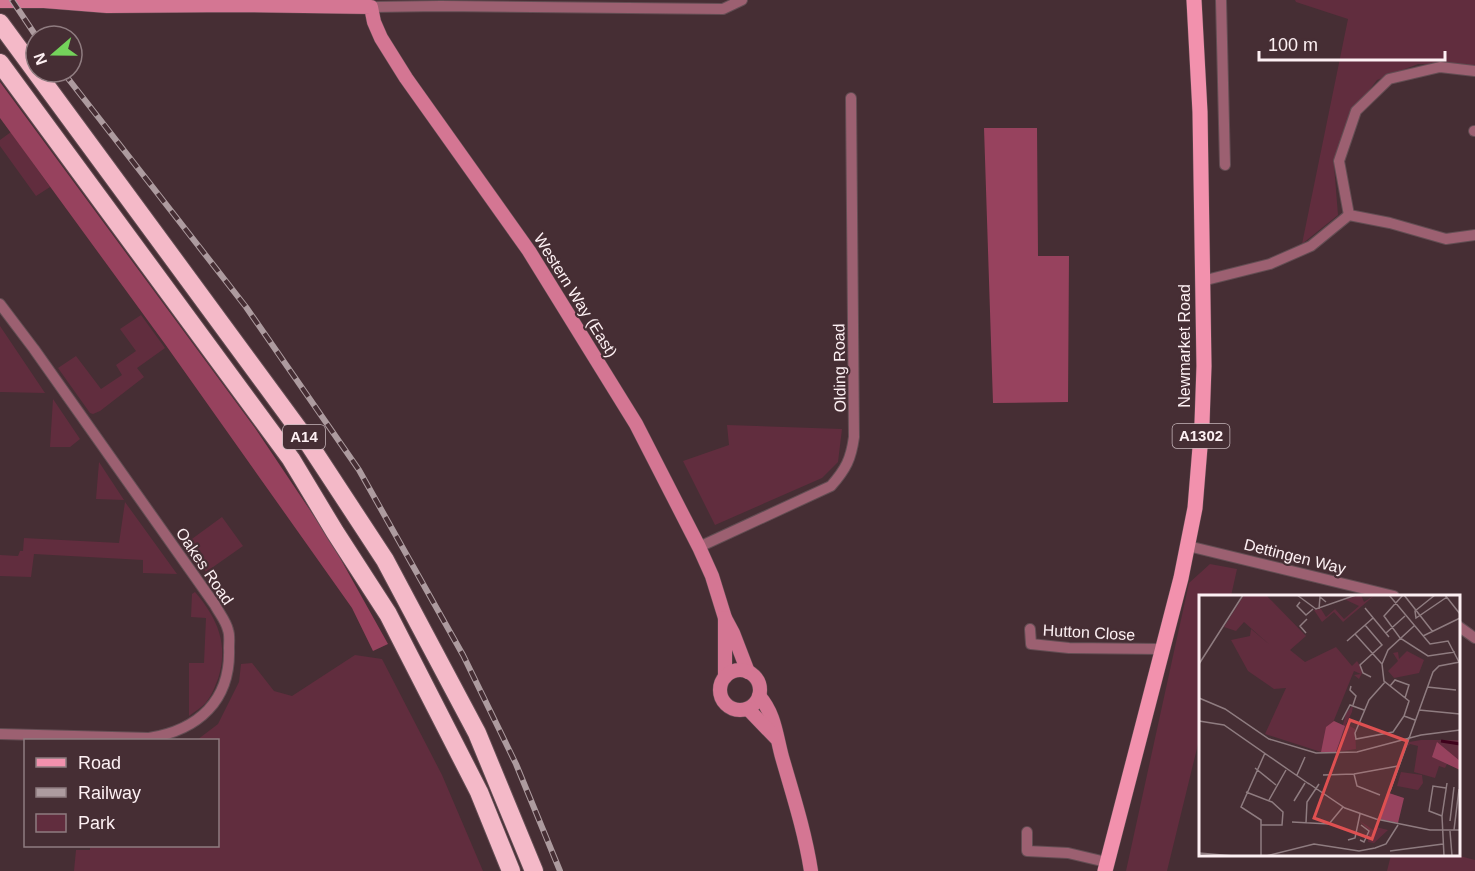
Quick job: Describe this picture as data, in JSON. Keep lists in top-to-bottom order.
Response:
{
  "streets": {
    "highway": ["A14"],
    "main road": ["Newmarket Road", "A1302"],
    "street": [
      "Western Way (East)",
      "Olding Road",
      "Dettingen Way",
      "Oakes Road",
      "Hutton Close"
    ]
  },
  "crossings": [
    ["Western Way (East)", "Olding Road"],
    ["Newmarket Road", "Dettingen Way"],
    ["Newmarket Road", "Hutton Close"]
  ],
  "legend": ["Road", "Railway", "Park"],
  "scale_bar": "100 m",
  "north": "left"
}
